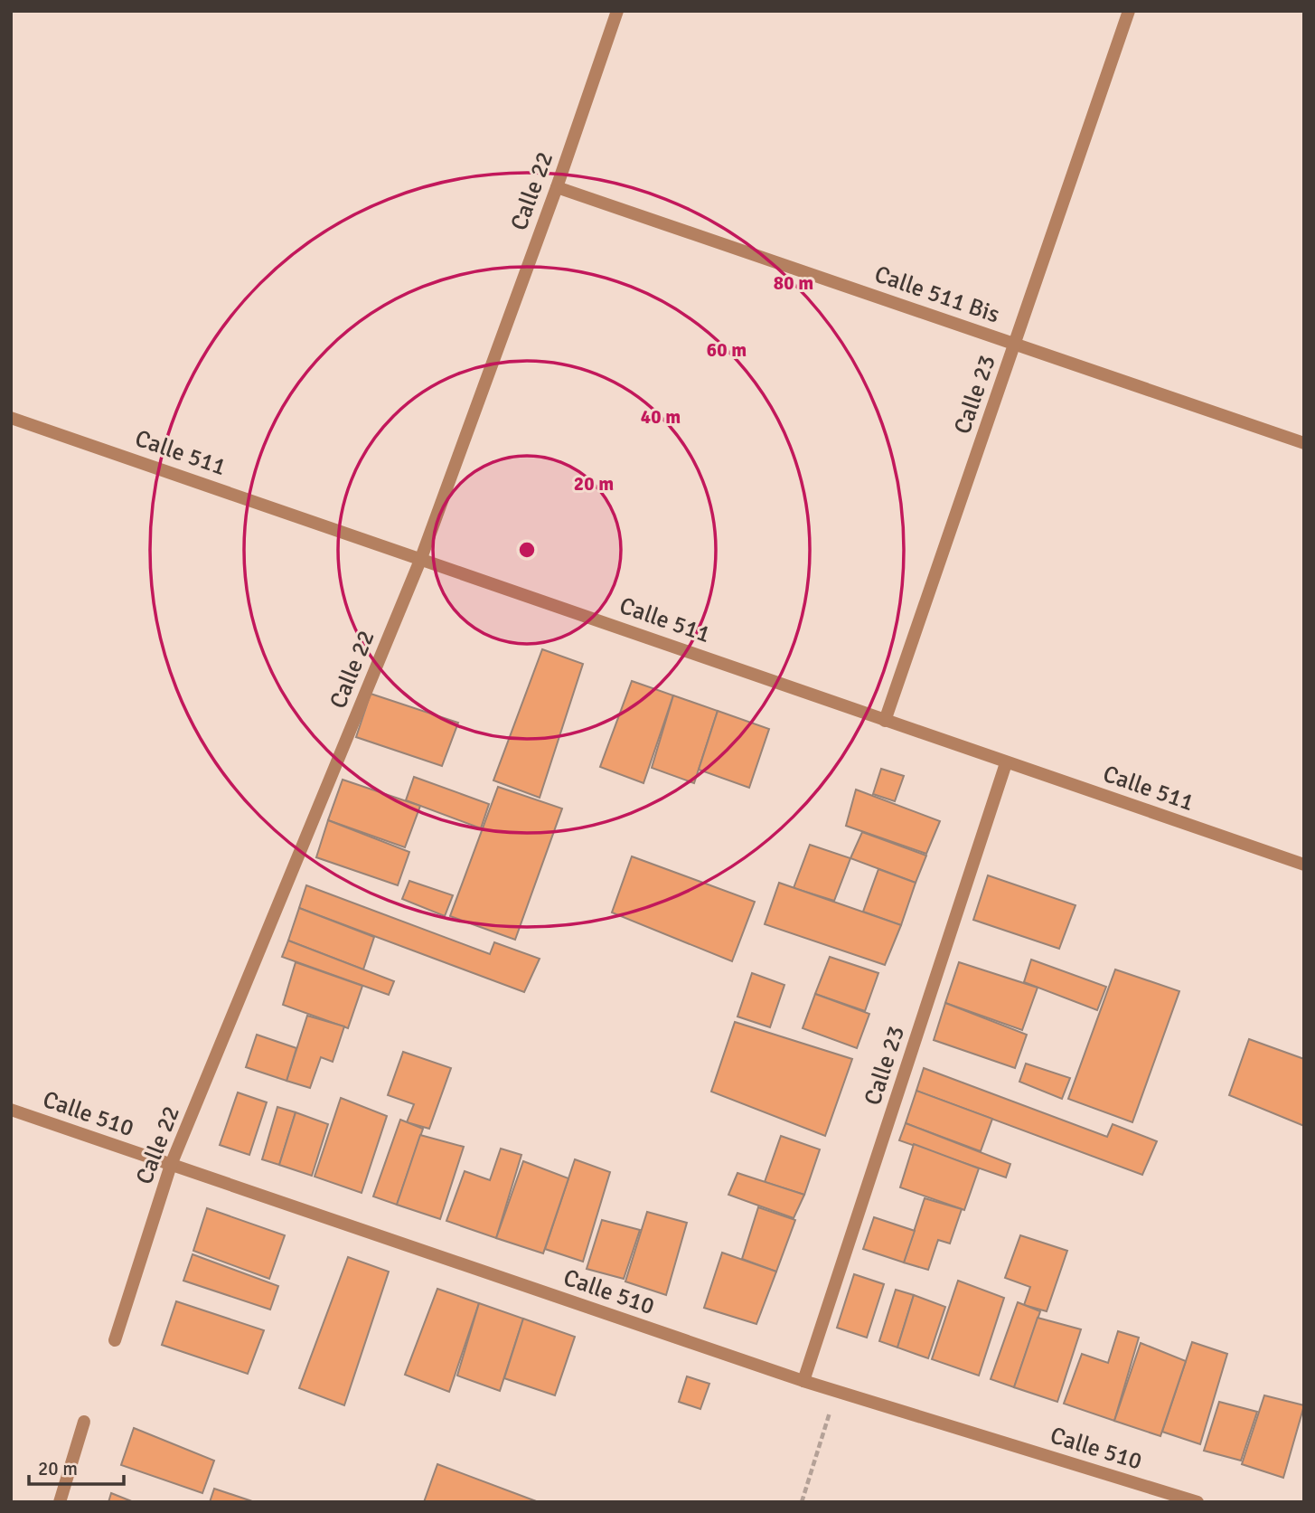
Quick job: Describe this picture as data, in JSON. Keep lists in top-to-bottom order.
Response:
{
  "streets": {
    "street": [
      "Calle 22",
      "Calle 511 Bis",
      "Calle 23",
      "Calle 511",
      "Calle 510"
    ]
  },
  "crossings": [
    ["Calle 22", "Calle 511 Bis"],
    ["Calle 22", "Calle 511"],
    ["Calle 22", "Calle 510"],
    ["Calle 511 Bis", "Calle 23"],
    ["Calle 23", "Calle 511"],
    ["Calle 23", "Calle 510"]
  ],
  "scale_bar": "20 m",
  "rings": [
    "80 m",
    "60 m",
    "40 m",
    "20 m"
  ]
}
